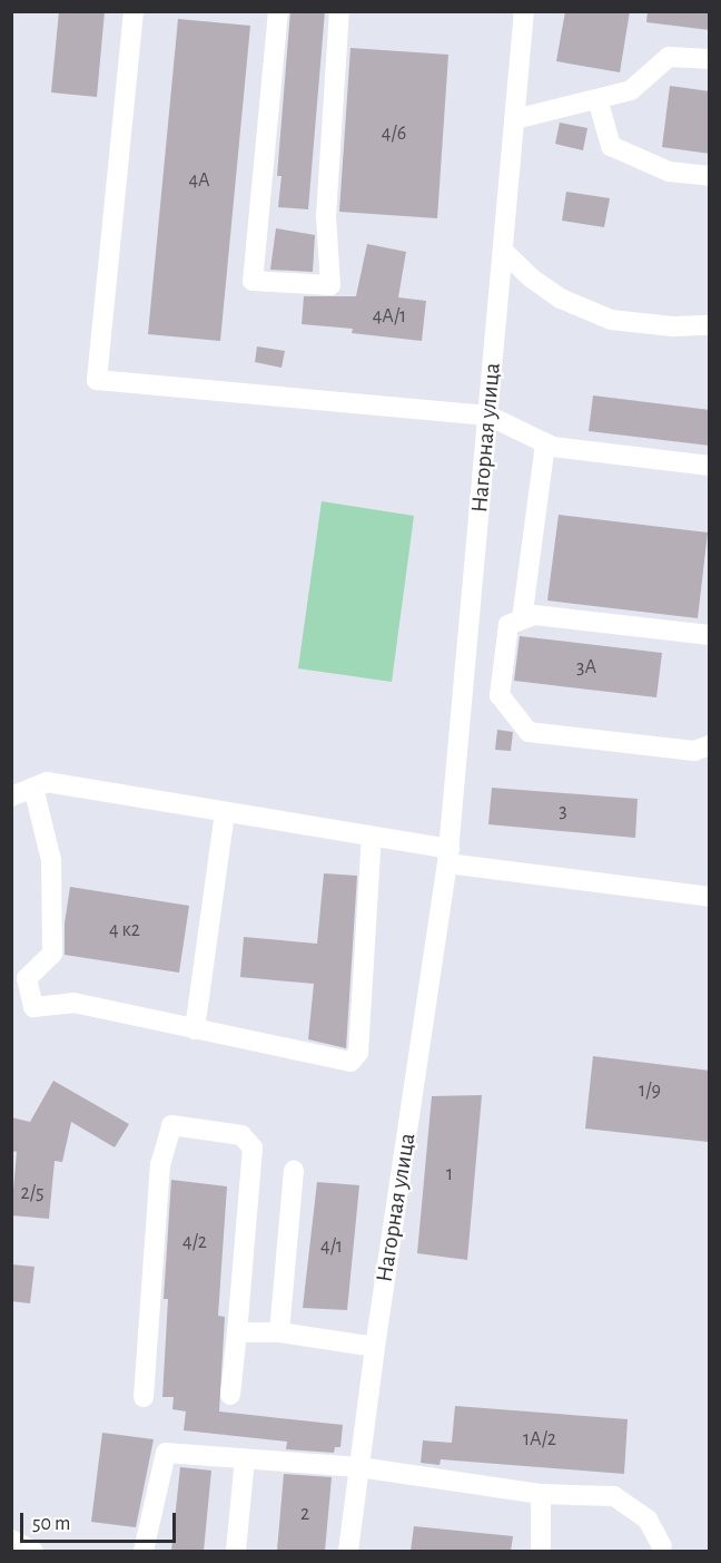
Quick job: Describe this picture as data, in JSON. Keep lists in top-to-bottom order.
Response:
{
  "streets": {
    "street": ["Нагорная улица"]
  },
  "house_numbers": [
    "4/6",
    "4А",
    "4А/1",
    "3А",
    "3",
    "4 к2",
    "1/9",
    "1",
    "2/5",
    "4/2",
    "4/1",
    "1А/2",
    "2"
  ],
  "scale_bar": "50 m"
}
